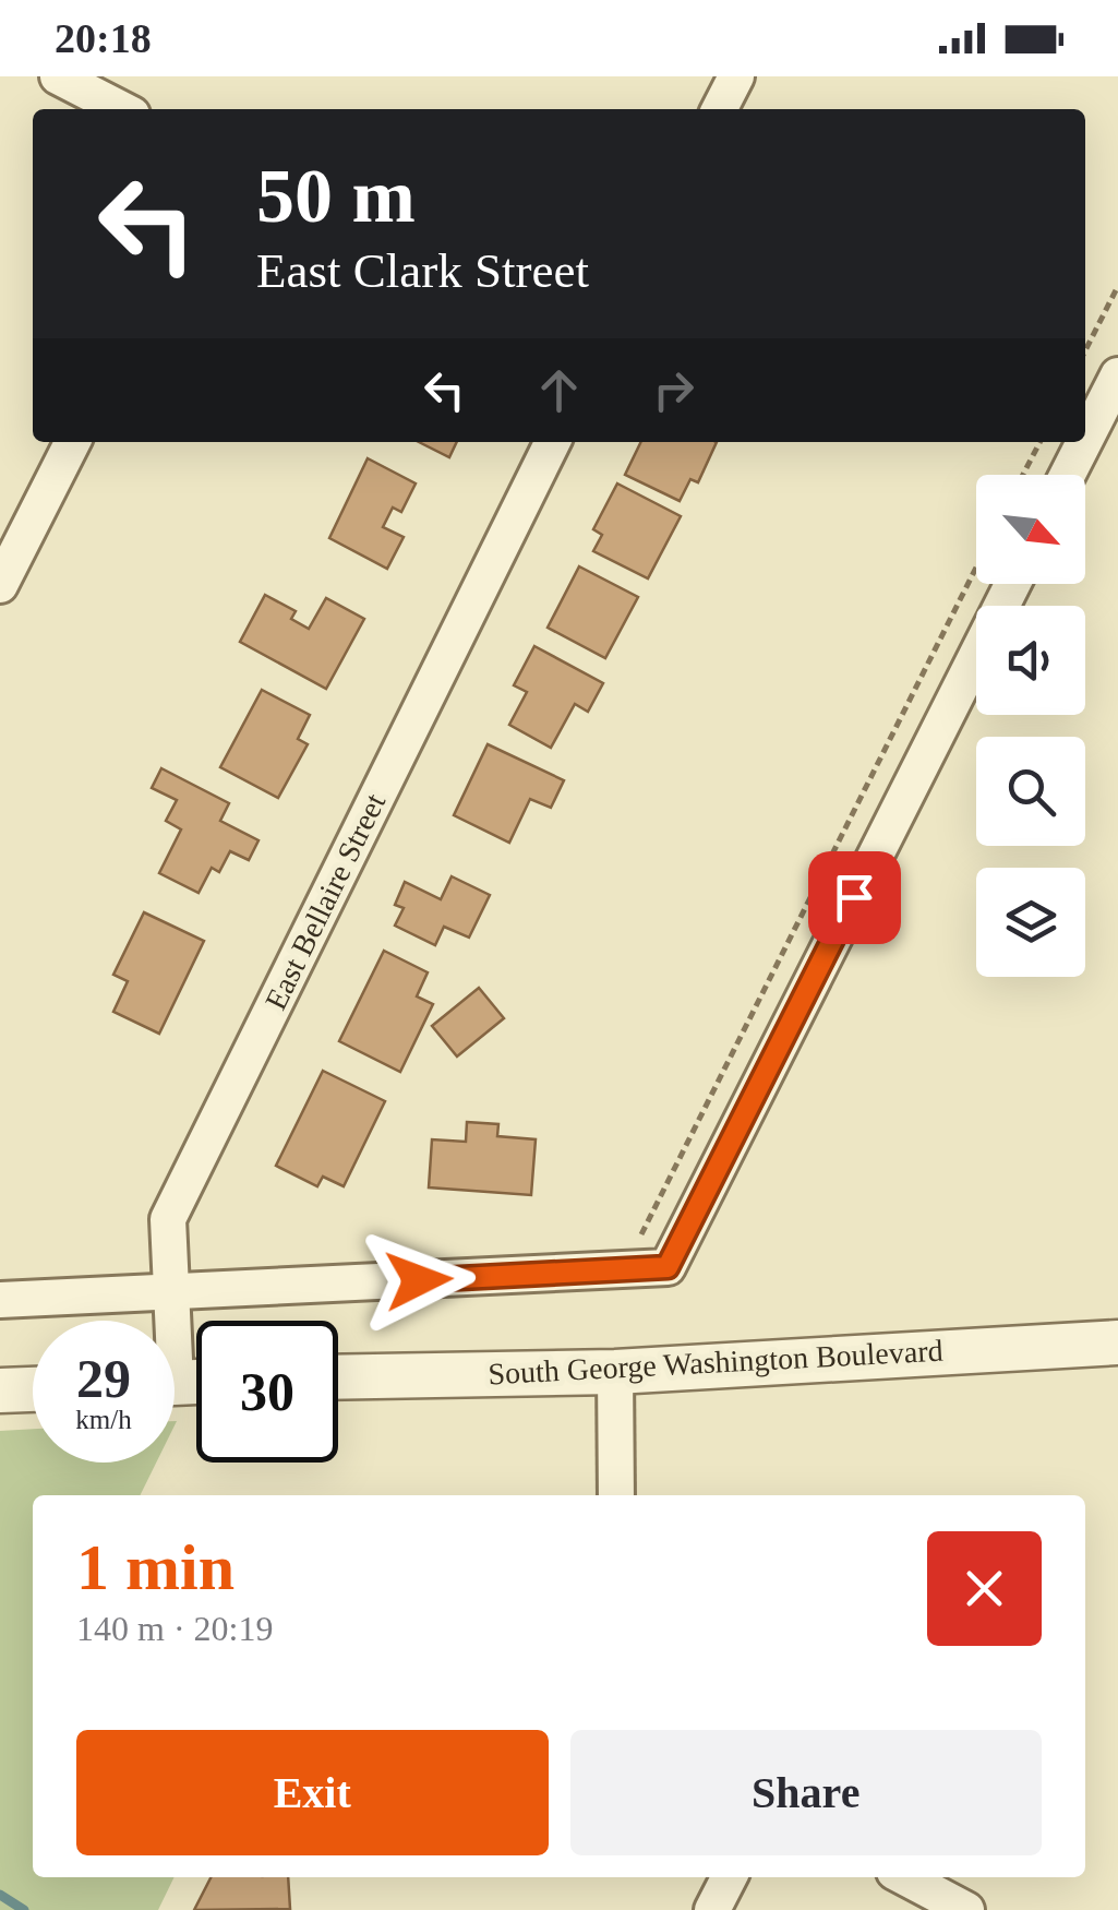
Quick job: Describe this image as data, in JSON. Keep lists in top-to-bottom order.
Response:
{
  "streets": {
    "street": ["East Bellaire Street", "South George Washington Boulevard"]
  },
  "north": "bottom right",
  "page": {
    "status": "20:18",
    "turn": ["50 m", "East Clark Street"],
    "speed": "29 km/h",
    "limit": "30",
    "heading": ["1 min", "140 m · 20:19"],
    "buttons": ["Exit", "Share"]
  }
}
